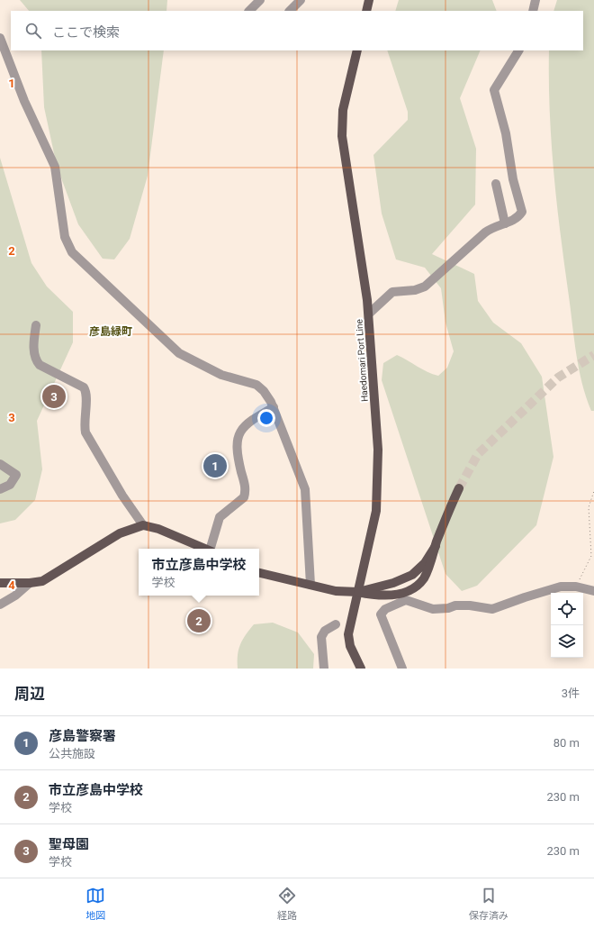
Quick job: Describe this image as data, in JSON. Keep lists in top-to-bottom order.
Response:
{
  "streets": {
    "main road": ["Haedomari Port Line"]
  },
  "districts": ["彦島緑町"],
  "page": {
    "search": "ここで検索",
    "pins": ["3", "1", "2"],
    "popup": ["市立彦島中学校", "学校"],
    "heading": ["周辺", "3件"],
    "list": [
      {
        "mark": "1",
        "name": "彦島警察署",
        "note": "公共施設",
        "value": "80 m"
      },
      {
        "mark": "2",
        "name": "市立彦島中学校",
        "note": "学校",
        "value": "230 m"
      },
      {
        "mark": "3",
        "name": "聖母園",
        "note": "学校",
        "value": "230 m"
      }
    ],
    "nav": ["地図", "経路", "保存済み"]
  },
  "grid": {
    "rows": [
      "1",
      "2",
      "3",
      "4"
    ]
  }
}
